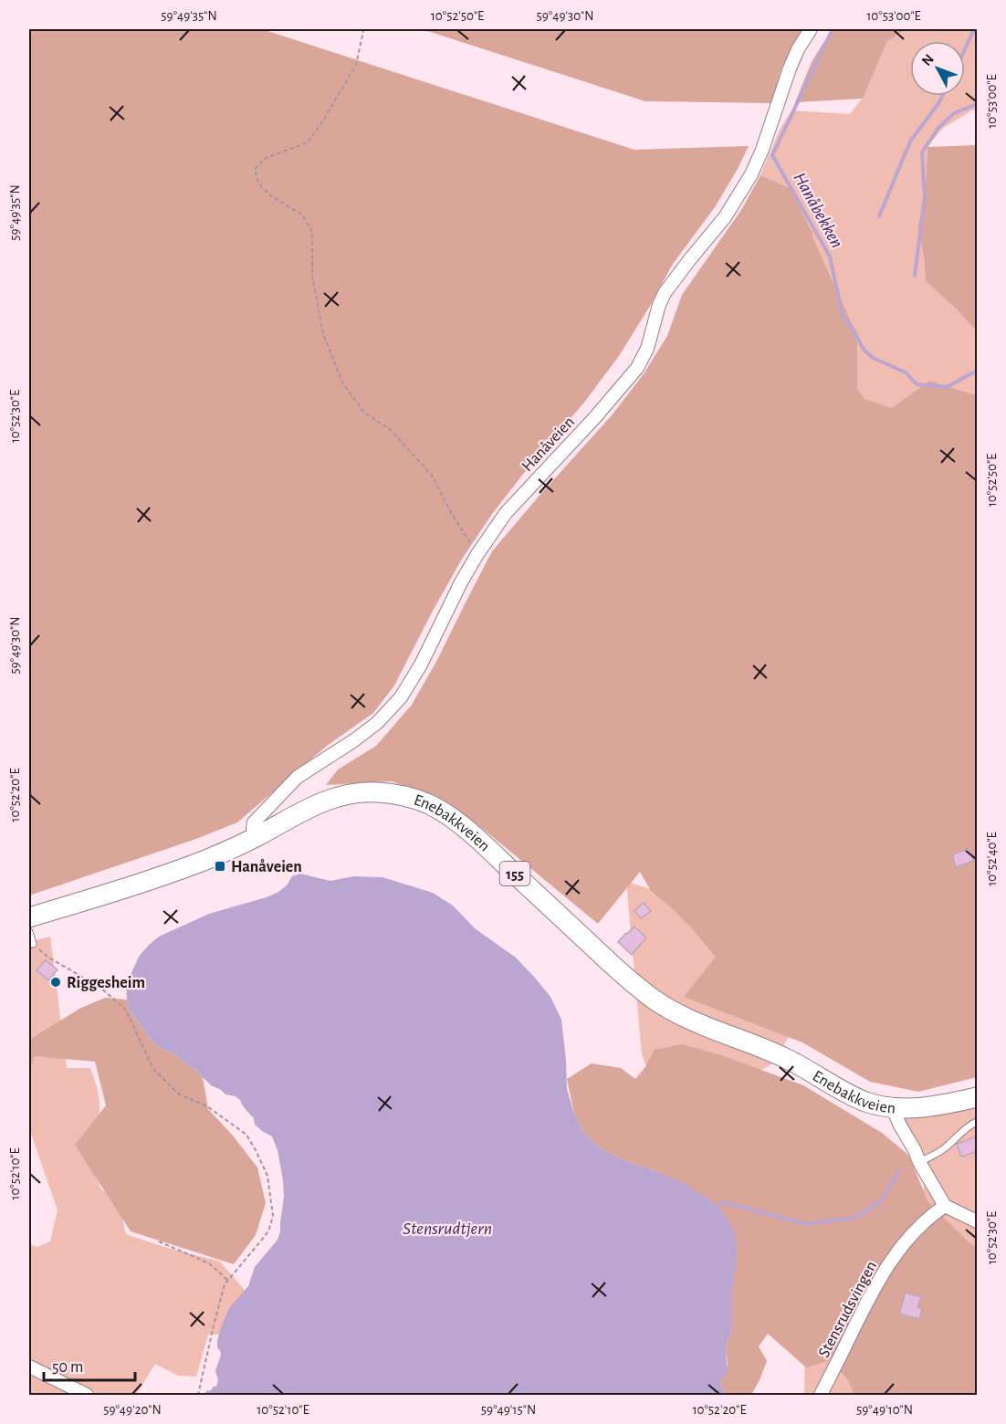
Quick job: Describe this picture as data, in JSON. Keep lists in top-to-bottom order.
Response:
{
  "streets": {
    "main road": ["Enebakkveien", "155"],
    "street": ["Hanåveien", "Stensrudsvingen"]
  },
  "crossings": [
    ["Hanåveien", "Enebakkveien"]
  ],
  "water": ["Hanåbekken", "Stensrudtjern"],
  "places": {
    "transit": ["Hanåveien"],
    "other": ["Riggesheim"]
  },
  "scale_bar": "50 m",
  "north": "top left",
  "coordinates": [
    "59°49'35\"N",
    "10°52'50\"E",
    "59°49'30\"N",
    "10°53'00\"E",
    "10°52'30\"E",
    "10°52'20\"E",
    "10°52'40\"E",
    "10°52'10\"E",
    "59°49'20\"N",
    "59°49'15\"N",
    "59°49'10\"N"
  ]
}
